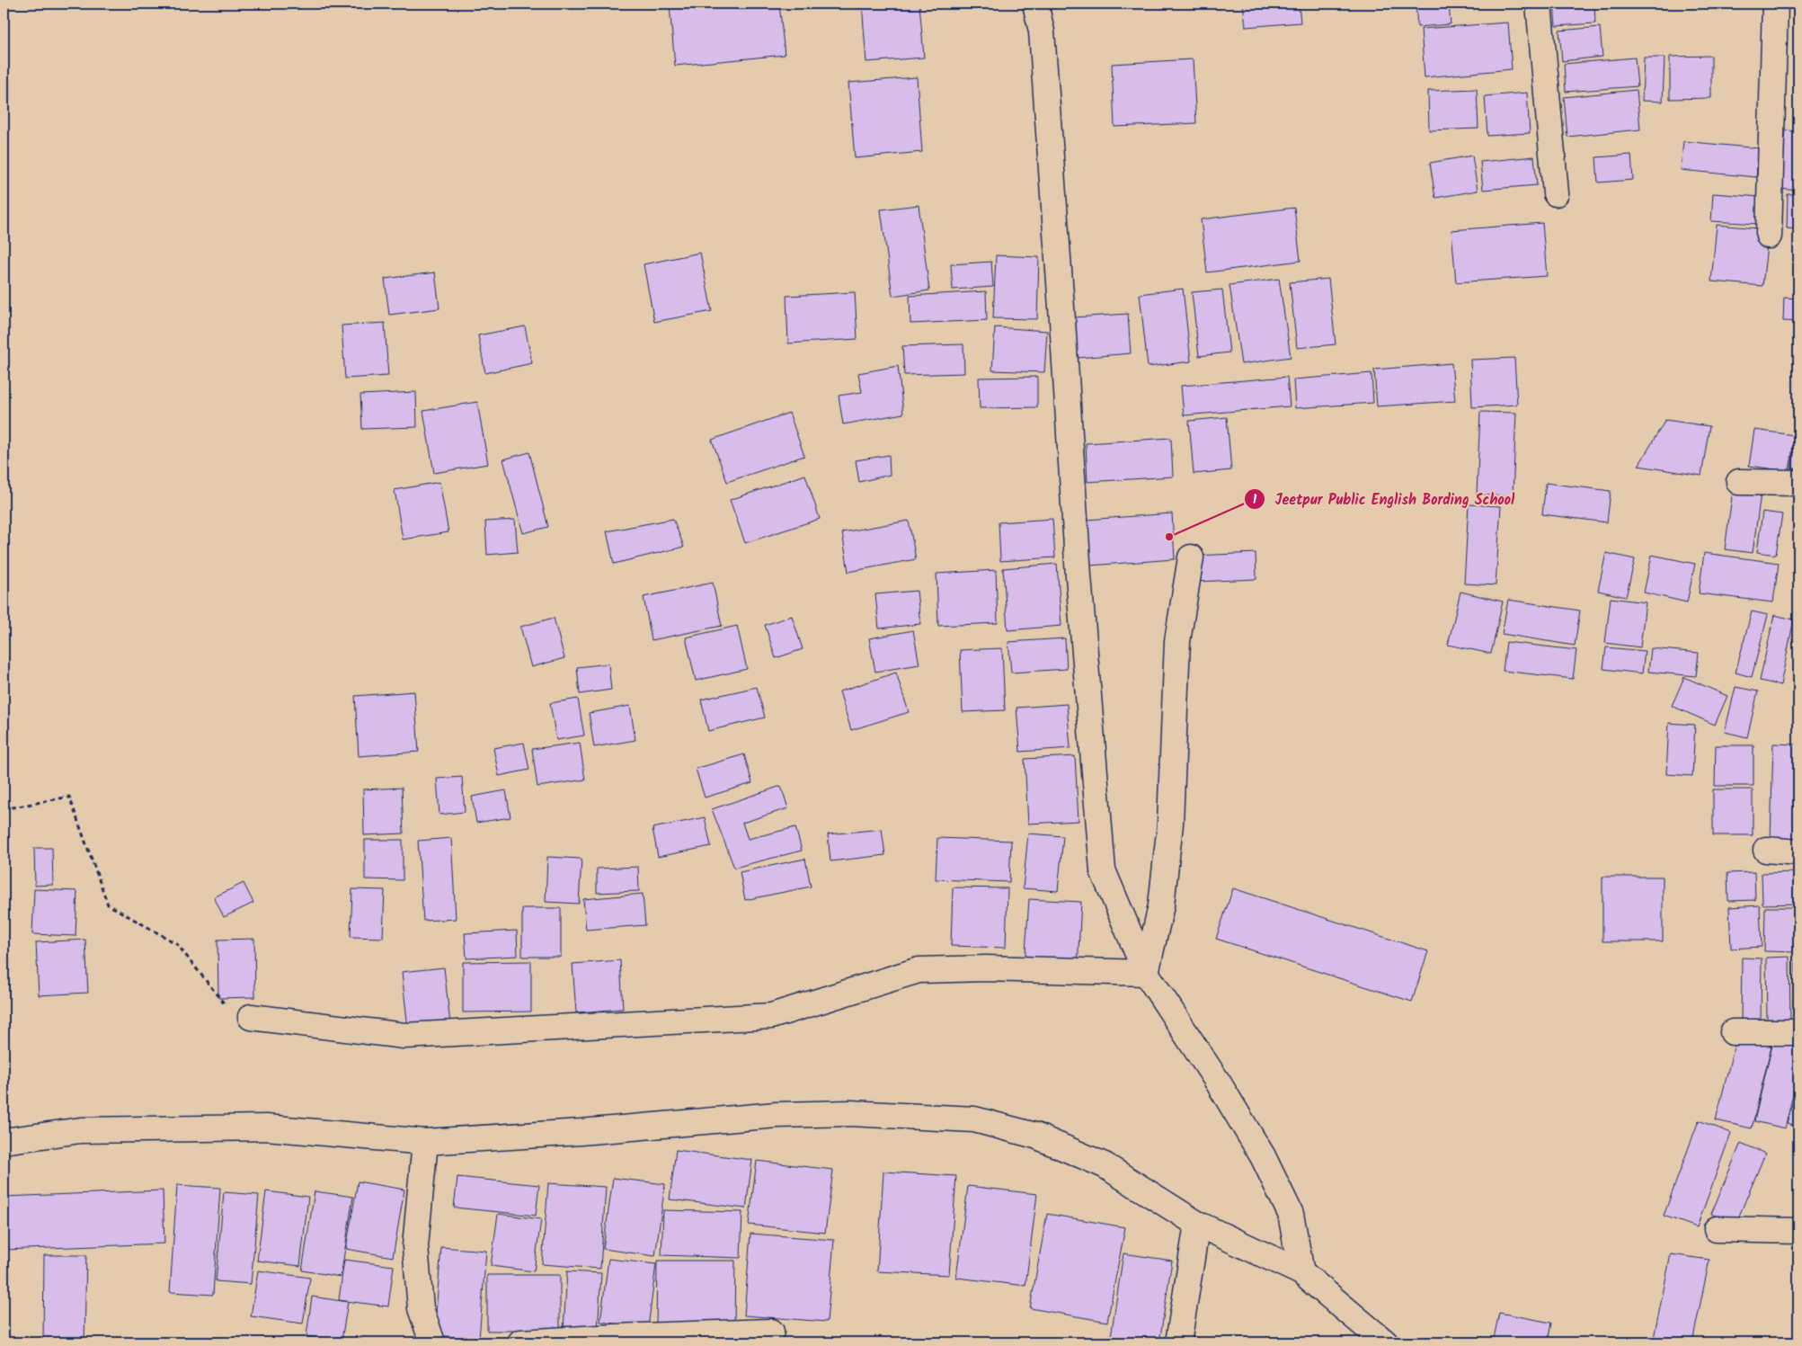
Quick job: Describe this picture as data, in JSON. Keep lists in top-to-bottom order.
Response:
{
  "places": ["Jeetpur Public English Bording School"]
}
